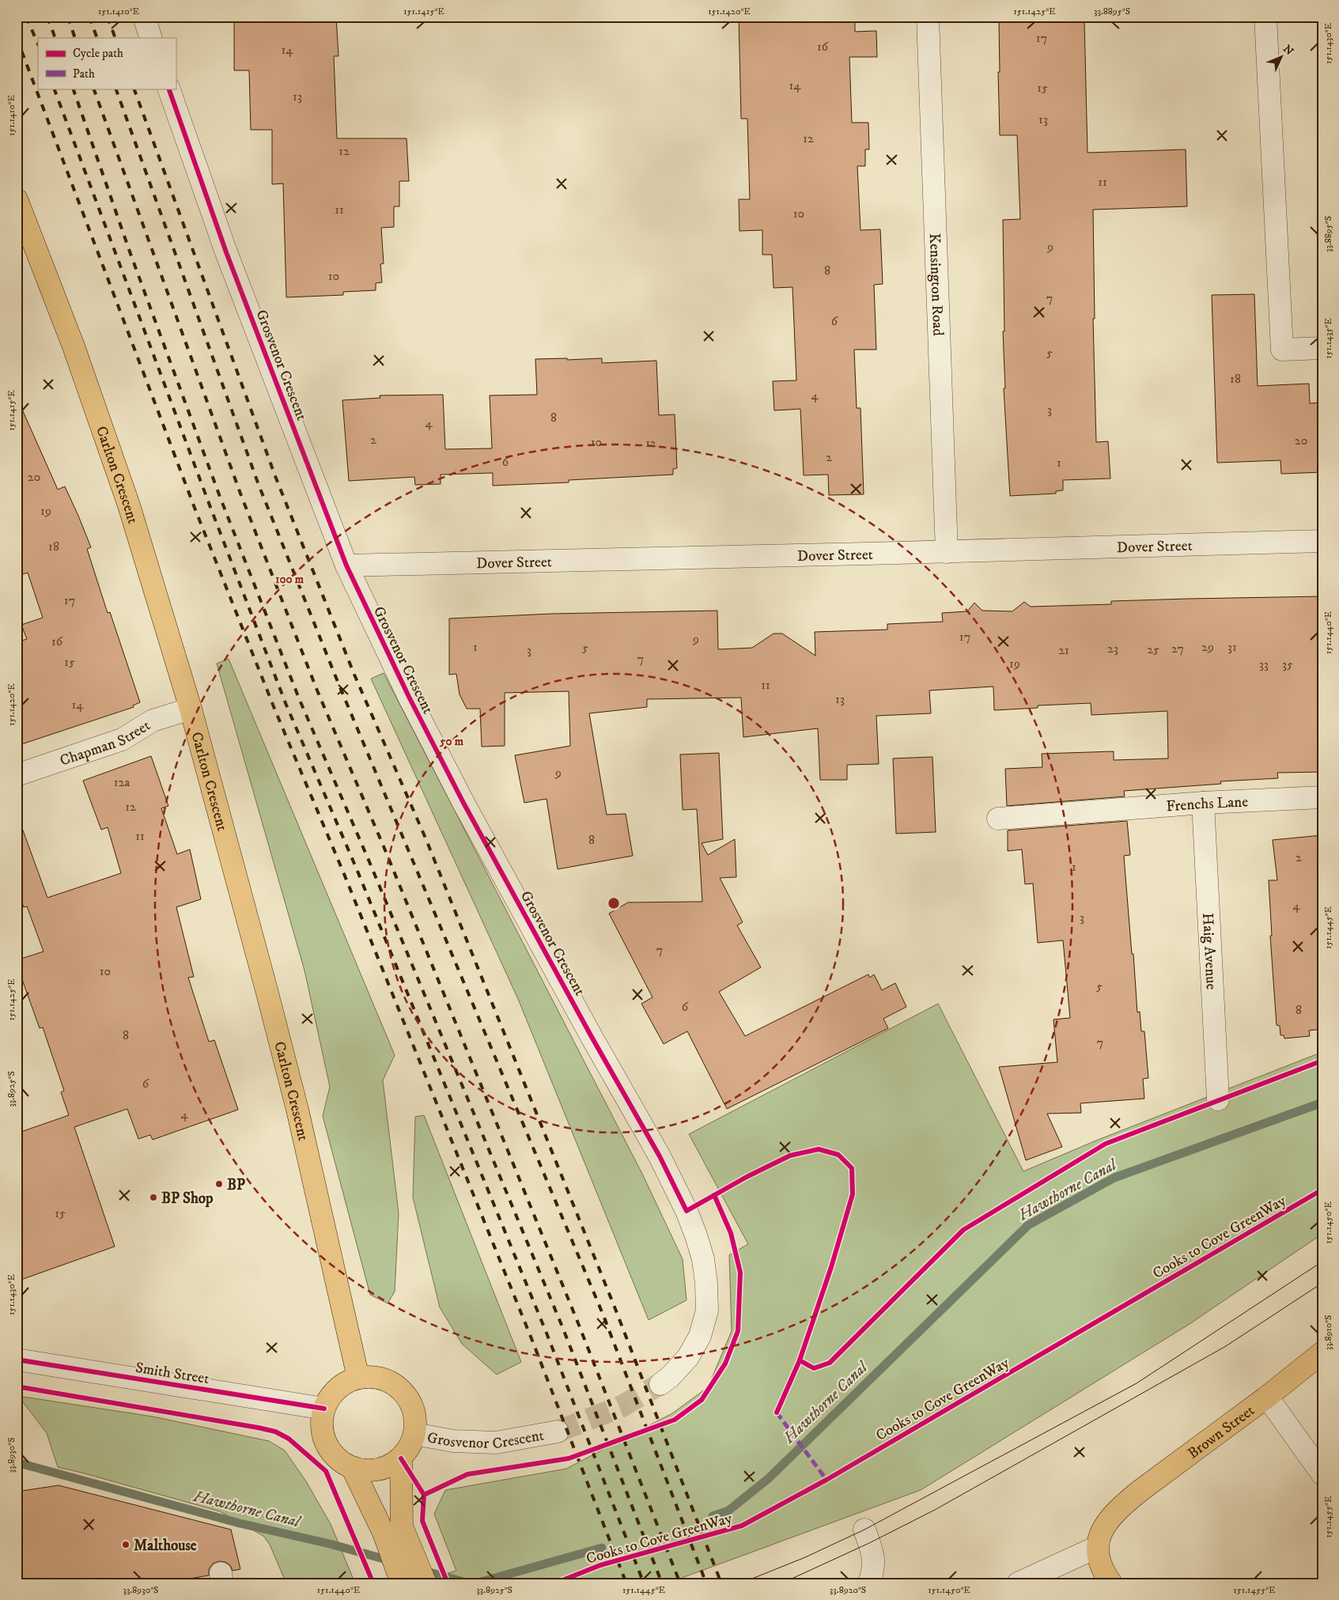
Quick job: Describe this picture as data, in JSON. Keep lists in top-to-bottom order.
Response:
{
  "streets": {
    "main road": ["Carlton Crescent", "Brown Street"],
    "street": [
      "Kensington Road",
      "Grosvenor Crescent",
      "Dover Street",
      "Chapman Street",
      "Frenchs Lane",
      "Haig Avenue",
      "Smith Street"
    ],
    "cycle path": ["Cooks to Cove GreenWay"]
  },
  "crossings": [
    ["Kensington Road", "Dover Street"],
    ["Grosvenor Crescent", "Carlton Crescent"],
    ["Grosvenor Crescent", "Dover Street"],
    ["Grosvenor Crescent", "Smith Street"],
    ["Carlton Crescent", "Chapman Street"],
    ["Carlton Crescent", "Smith Street"],
    ["Frenchs Lane", "Haig Avenue"]
  ],
  "water": ["Hawthorne Canal"],
  "places": ["BP", "BP Shop", "Malthouse"],
  "house_numbers": [
    "17",
    "16",
    "14",
    "14",
    "15",
    "13",
    "13",
    "12",
    "12",
    "11",
    "11",
    "10",
    "9",
    "8",
    "10",
    "7",
    "6",
    "5",
    "18",
    "4",
    "3",
    "8",
    "4",
    "2",
    "20",
    "10",
    "12",
    "2",
    "6",
    "1",
    "20",
    "19",
    "18",
    "17",
    "17",
    "9",
    "16",
    "1",
    "29",
    "31",
    "5",
    "23",
    "27",
    "25",
    "3",
    "21",
    "7",
    "15",
    "19",
    "33",
    "35",
    "11",
    "13",
    "14",
    "9",
    "12a",
    "12",
    "11",
    "8",
    "2",
    "1",
    "4",
    "3",
    "7",
    "10",
    "5",
    "6",
    "8",
    "8",
    "7",
    "6",
    "4",
    "15"
  ],
  "legend": ["Cycle path", "Path"],
  "north": "top right",
  "coordinates": [
    "151.1410°E",
    "151.1415°E",
    "151.1420°E",
    "151.1425°E",
    "33.8895°S",
    "151.1430°E",
    "151.1435°E",
    "151.1440°E",
    "151.1445°E",
    "33.8925°S",
    "151.1450°E",
    "33.8910°S",
    "33.8930°S",
    "151.1455°E",
    "33.8920°S"
  ],
  "rings": ["100 m", "50 m"]
}
